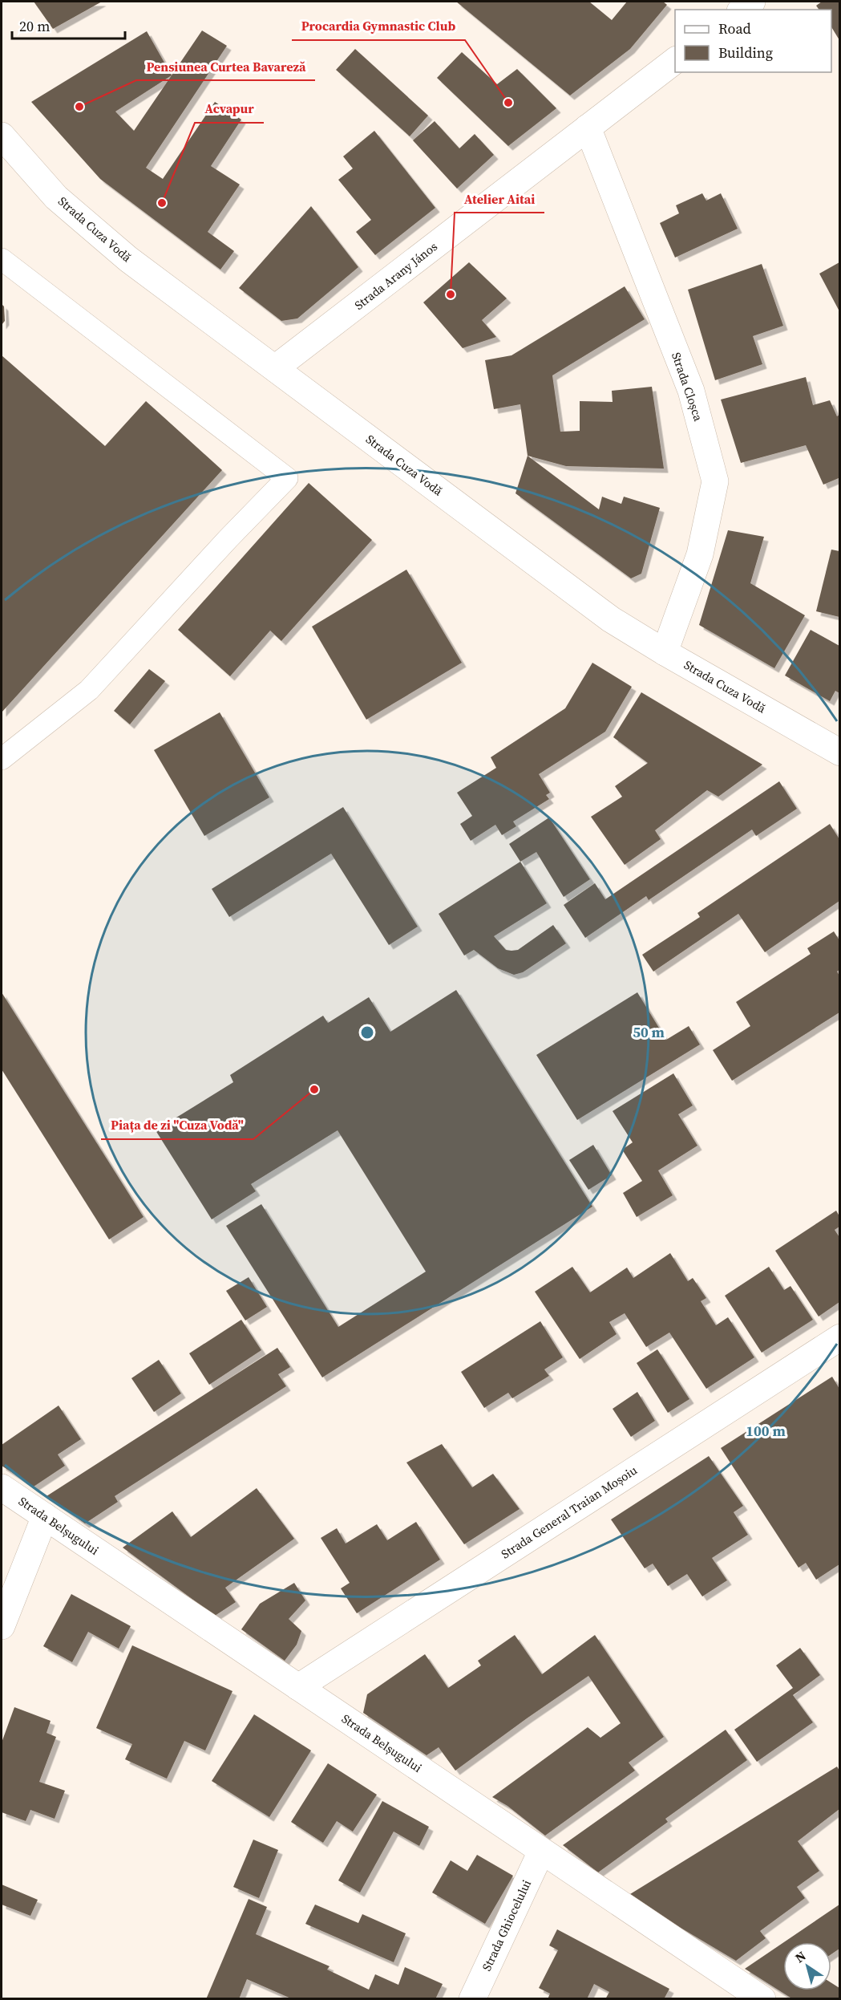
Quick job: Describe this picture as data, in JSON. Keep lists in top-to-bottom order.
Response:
{
  "streets": {
    "street": [
      "Strada Cuza Vodă",
      "Strada Arany János",
      "Strada Cloșca",
      "Strada General Traian Moșoiu",
      "Strada Belșugului",
      "Strada Ghiocelului"
    ]
  },
  "crossings": [
    ["Strada Cuza Vodă", "Strada Arany János"],
    ["Strada Cuza Vodă", "Strada Cloșca"],
    ["Strada Arany János", "Strada Cloșca"],
    ["Strada General Traian Moșoiu", "Strada Belșugului"],
    ["Strada Belșugului", "Strada Ghiocelului"]
  ],
  "places": [
    "Procardia Gymnastic Club",
    "Pensiunea Curtea Bavareză",
    "Acvapur",
    "Atelier Aitai",
    "Piața de zi \"Cuza Vodă\""
  ],
  "legend": ["Road", "Building"],
  "scale_bar": "20 m",
  "north": "top left",
  "rings": ["50 m", "100 m"]
}
